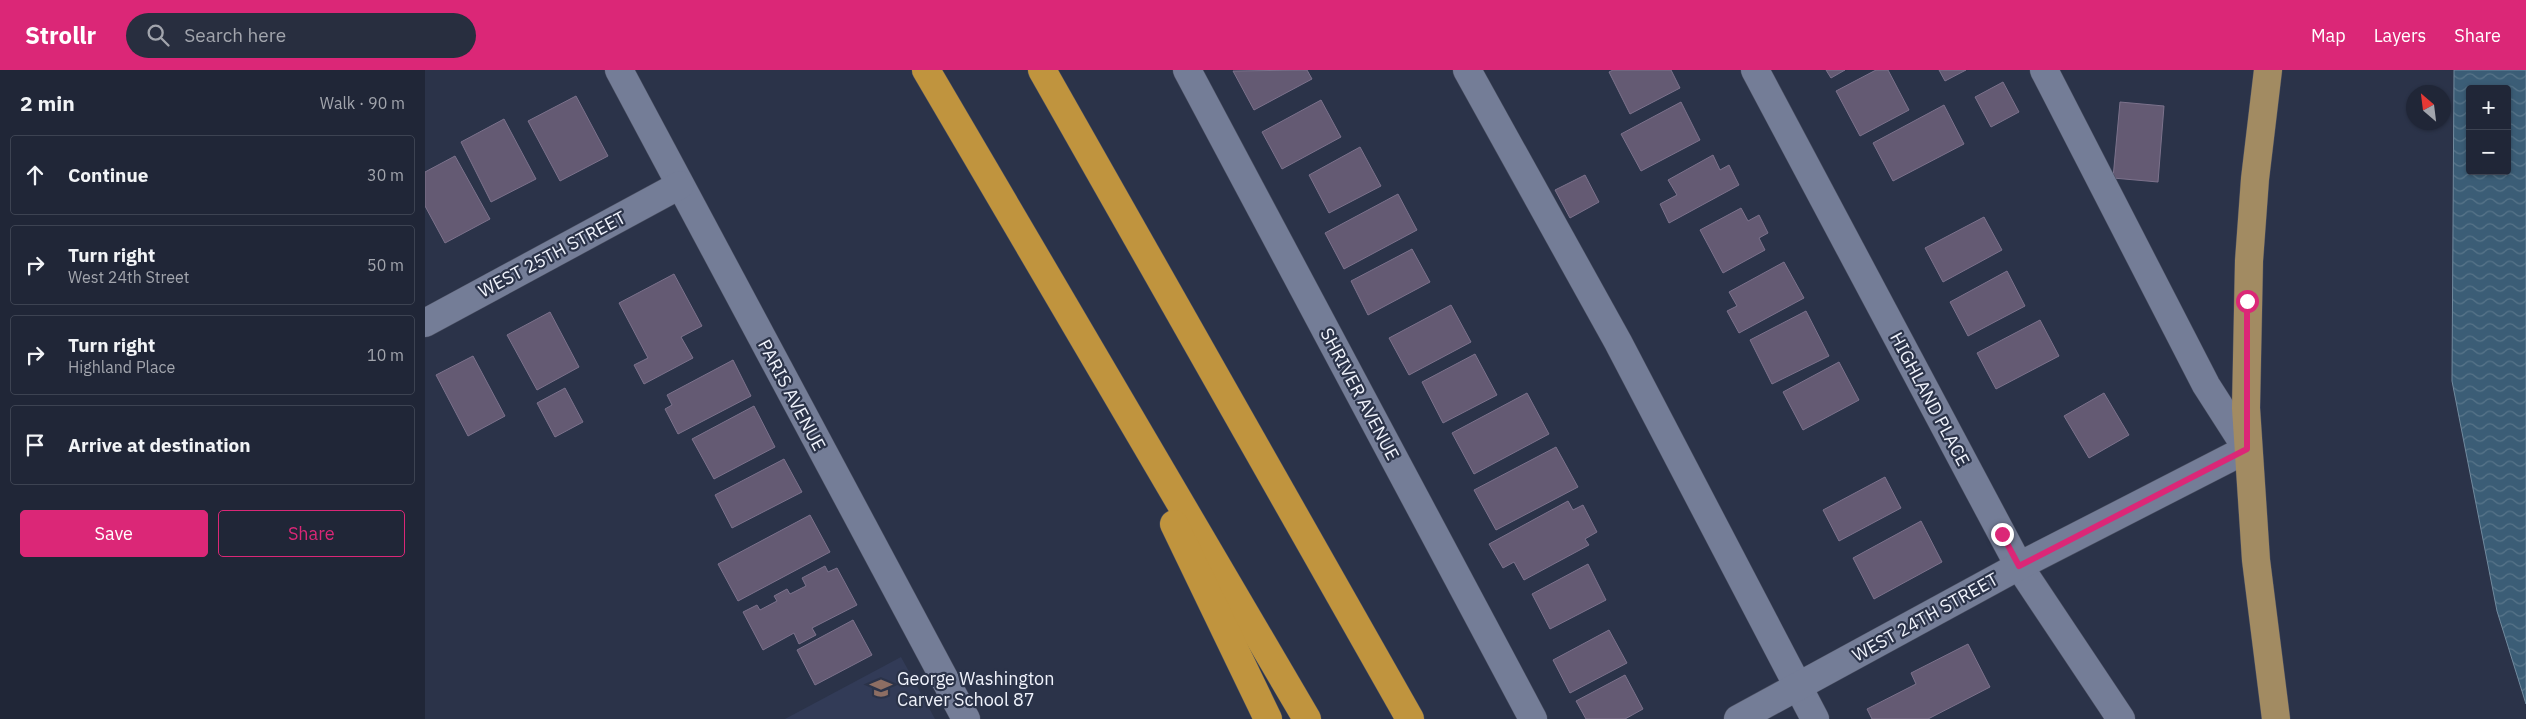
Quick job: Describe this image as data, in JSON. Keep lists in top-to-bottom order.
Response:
{
  "streets": {
    "street": [
      "WEST 25TH STREET",
      "SHRIVER AVENUE",
      "PARIS AVENUE",
      "HIGHLAND PLACE",
      "WEST 24TH STREET"
    ]
  },
  "crossings": [
    ["WEST 25TH STREET", "PARIS AVENUE"],
    ["HIGHLAND PLACE", "WEST 24TH STREET"]
  ],
  "places": {
    "school or university": ["George Washington Carver School 87"]
  },
  "north": "top left",
  "page": {
    "header": "Strollr",
    "search": "Search here",
    "nav": ["Map", "Layers", "Share"],
    "heading": ["2 min", "Walk · 90 m"],
    "map_buttons": ["+", "−"],
    "list": [
      ["Continue", "30 m"],
      ["Turn right", "West 24th Street", "50 m"],
      ["Turn right", "Highland Place", "10 m"],
      "Arrive at destination"
    ],
    "buttons": ["Save", "Share"]
  }
}
